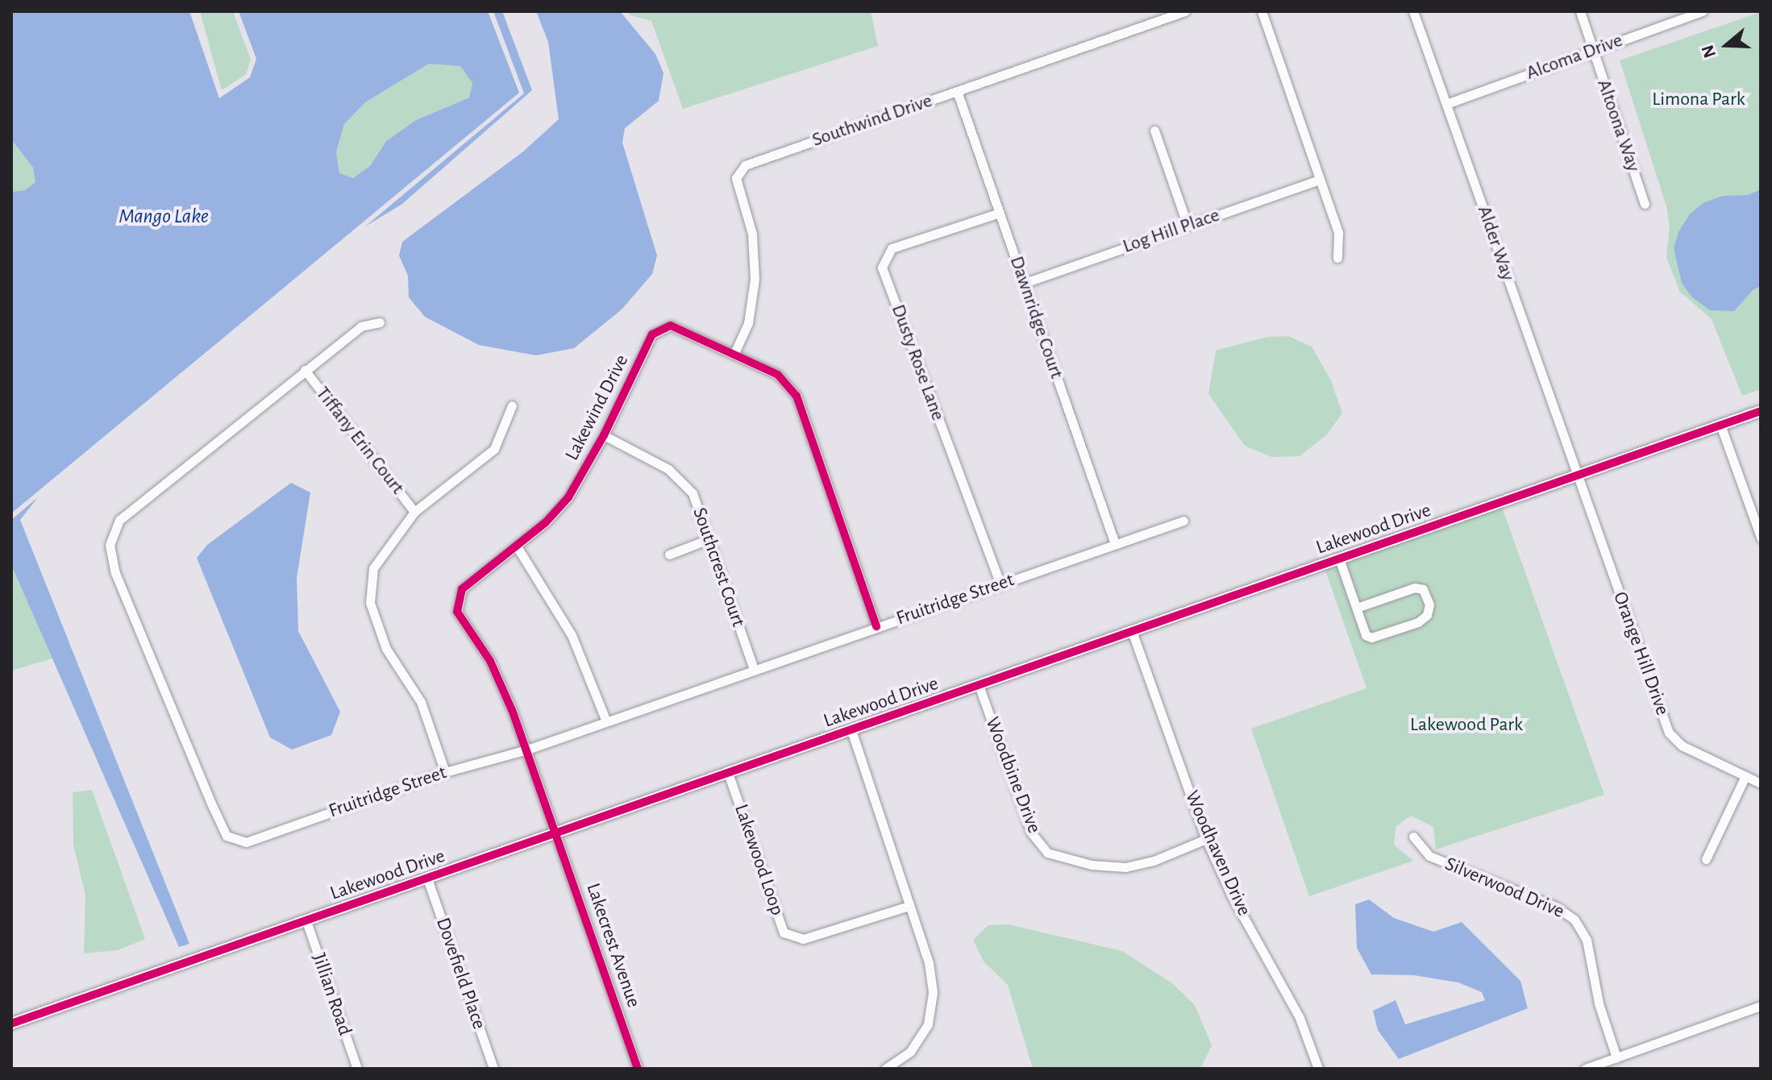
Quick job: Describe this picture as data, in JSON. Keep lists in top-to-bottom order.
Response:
{
  "streets": {
    "street": [
      "Alcoma Drive",
      "Southwind Drive",
      "Altoona Way",
      "Log Hill Place",
      "Alder Way",
      "Dawnridge Court",
      "Dusty Rose Lane",
      "Lakewind Drive",
      "Tiffany Erin Court",
      "Lakewood Drive",
      "Southcrest Court",
      "Fruitridge Street",
      "Orange Hill Drive",
      "Woodbine Drive",
      "Woodhaven Drive",
      "Lakewood Loop",
      "Silverwood Drive",
      "Lakecrest Avenue",
      "Dovefield Place",
      "Jillian Road"
    ]
  },
  "crossings": [
    ["Alcoma Drive", "Altoona Way"],
    ["Alcoma Drive", "Alder Way"],
    ["Southwind Drive", "Dawnridge Court"],
    ["Southwind Drive", "Lakewind Drive"],
    ["Log Hill Place", "Dawnridge Court"],
    ["Alder Way", "Lakewood Drive"],
    ["Alder Way", "Orange Hill Drive"],
    ["Dawnridge Court", "Dusty Rose Lane"],
    ["Dawnridge Court", "Fruitridge Street"],
    ["Dusty Rose Lane", "Fruitridge Street"],
    ["Lakewind Drive", "Lakewood Drive"],
    ["Lakewind Drive", "Southcrest Court"],
    ["Lakewind Drive", "Fruitridge Street"],
    ["Lakewind Drive", "Lakecrest Avenue"],
    ["Tiffany Erin Court", "Fruitridge Street"],
    ["Lakewood Drive", "Orange Hill Drive"],
    ["Lakewood Drive", "Woodbine Drive"],
    ["Lakewood Drive", "Woodhaven Drive"],
    ["Lakewood Drive", "Lakewood Loop"],
    ["Lakewood Drive", "Lakecrest Avenue"],
    ["Lakewood Drive", "Dovefield Place"],
    ["Lakewood Drive", "Jillian Road"],
    ["Southcrest Court", "Fruitridge Street"],
    ["Woodbine Drive", "Woodhaven Drive"]
  ],
  "water": ["Mango Lake"],
  "parks": ["Limona Park", "Lakewood Park"],
  "north": "left"
}
